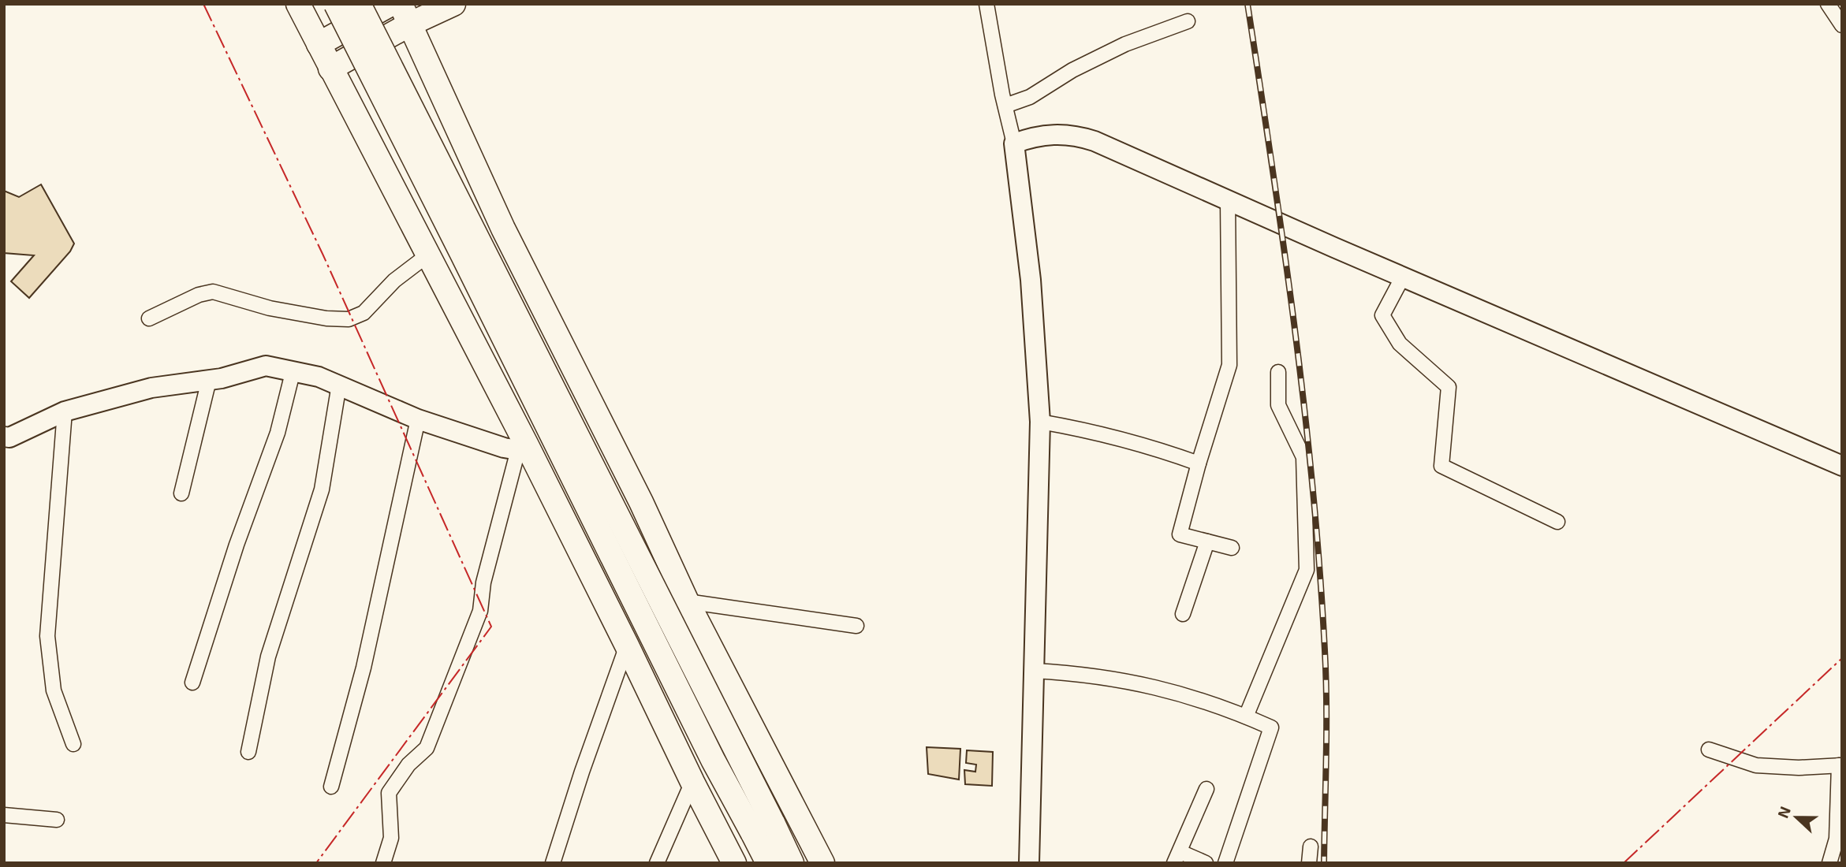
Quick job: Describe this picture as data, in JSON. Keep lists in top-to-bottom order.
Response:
{
  "north": "left"
}
